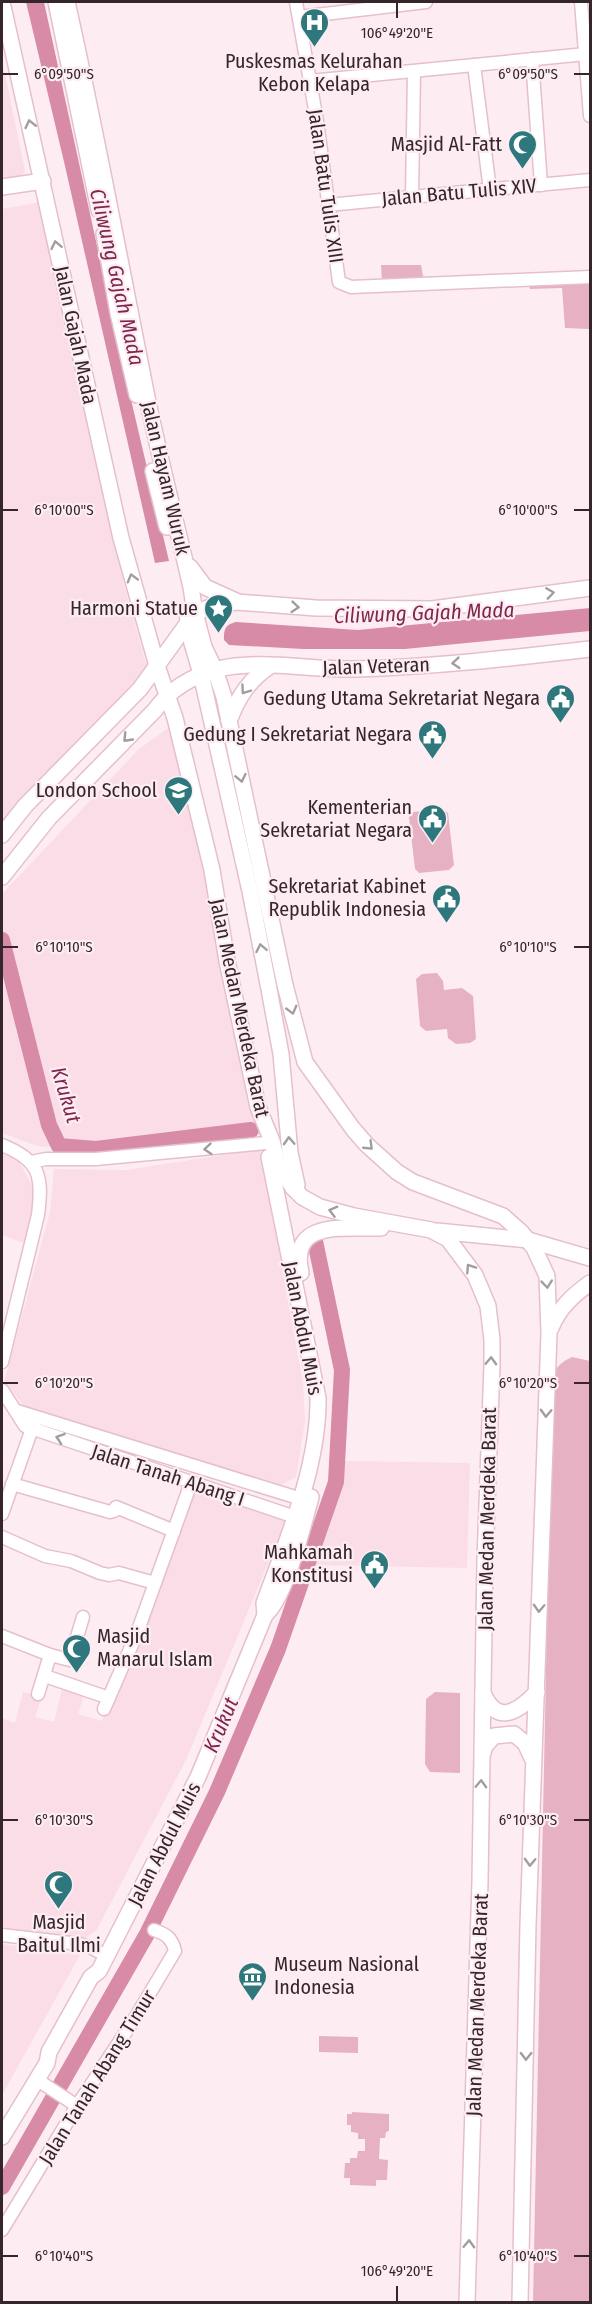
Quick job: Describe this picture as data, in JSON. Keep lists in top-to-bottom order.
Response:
{
  "streets": {
    "main road": [
      "Jalan Gajah Mada",
      "Jalan Hayam Wuruk",
      "Jalan Veteran",
      "Jalan Medan Merdeka Barat",
      "Jalan Abdul Muis"
    ],
    "street": [
      "Jalan Batu Tulis XIII",
      "Jalan Batu Tulis XIV",
      "Jalan Tanah Abang I",
      "Jalan Tanah Abang Timur"
    ]
  },
  "crossings": [
    ["Jalan Batu Tulis XIII", "Jalan Batu Tulis XIV"],
    ["Jalan Gajah Mada", "Jalan Medan Merdeka Barat"],
    ["Jalan Hayam Wuruk", "Jalan Veteran"],
    ["Jalan Veteran", "Jalan Medan Merdeka Barat"],
    ["Jalan Medan Merdeka Barat", "Jalan Abdul Muis"],
    ["Jalan Abdul Muis", "Jalan Tanah Abang I"]
  ],
  "one_way": ["Jalan Gajah Mada"],
  "water": ["Ciliwung Gajah Mada", "Krukut"],
  "places": {
    "hospital": ["Puskesmas Kelurahan Kebon Kelapa"],
    "mosque": ["Masjid Al-Fatt", "Masjid Manarul Islam", "Masjid Baitul Ilmi"],
    "place": ["Harmoni Statue"],
    "public building": [
      "Gedung Utama Sekretariat Negara",
      "Gedung I Sekretariat Negara",
      "Kementerian Sekretariat Negara",
      "Sekretariat Kabinet Republik Indonesia",
      "Mahkamah Konstitusi"
    ],
    "school or university": ["London School"],
    "museum": ["Museum Nasional Indonesia"]
  },
  "coordinates": [
    "106°49'20\"E",
    "6°09'50\"S",
    "6°10'00\"S",
    "6°10'10\"S",
    "6°10'20\"S",
    "6°10'30\"S",
    "6°10'40\"S"
  ]
}
